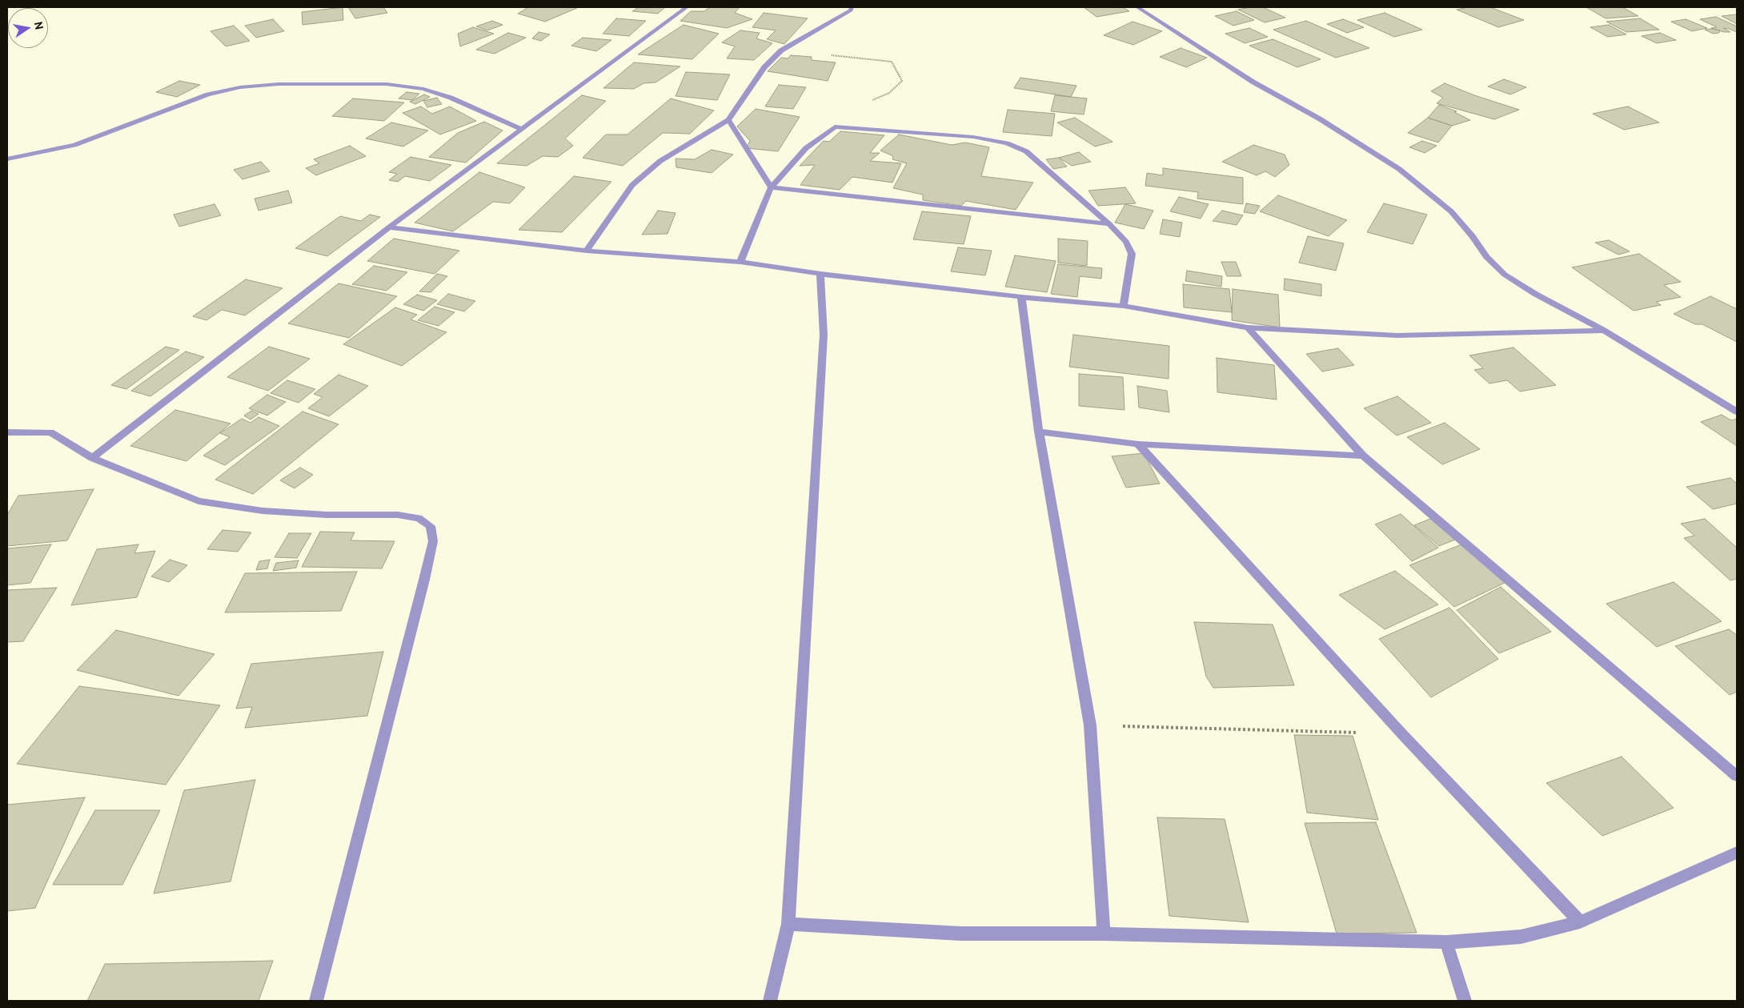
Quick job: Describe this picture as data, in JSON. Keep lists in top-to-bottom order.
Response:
{
  "north": "right"
}
